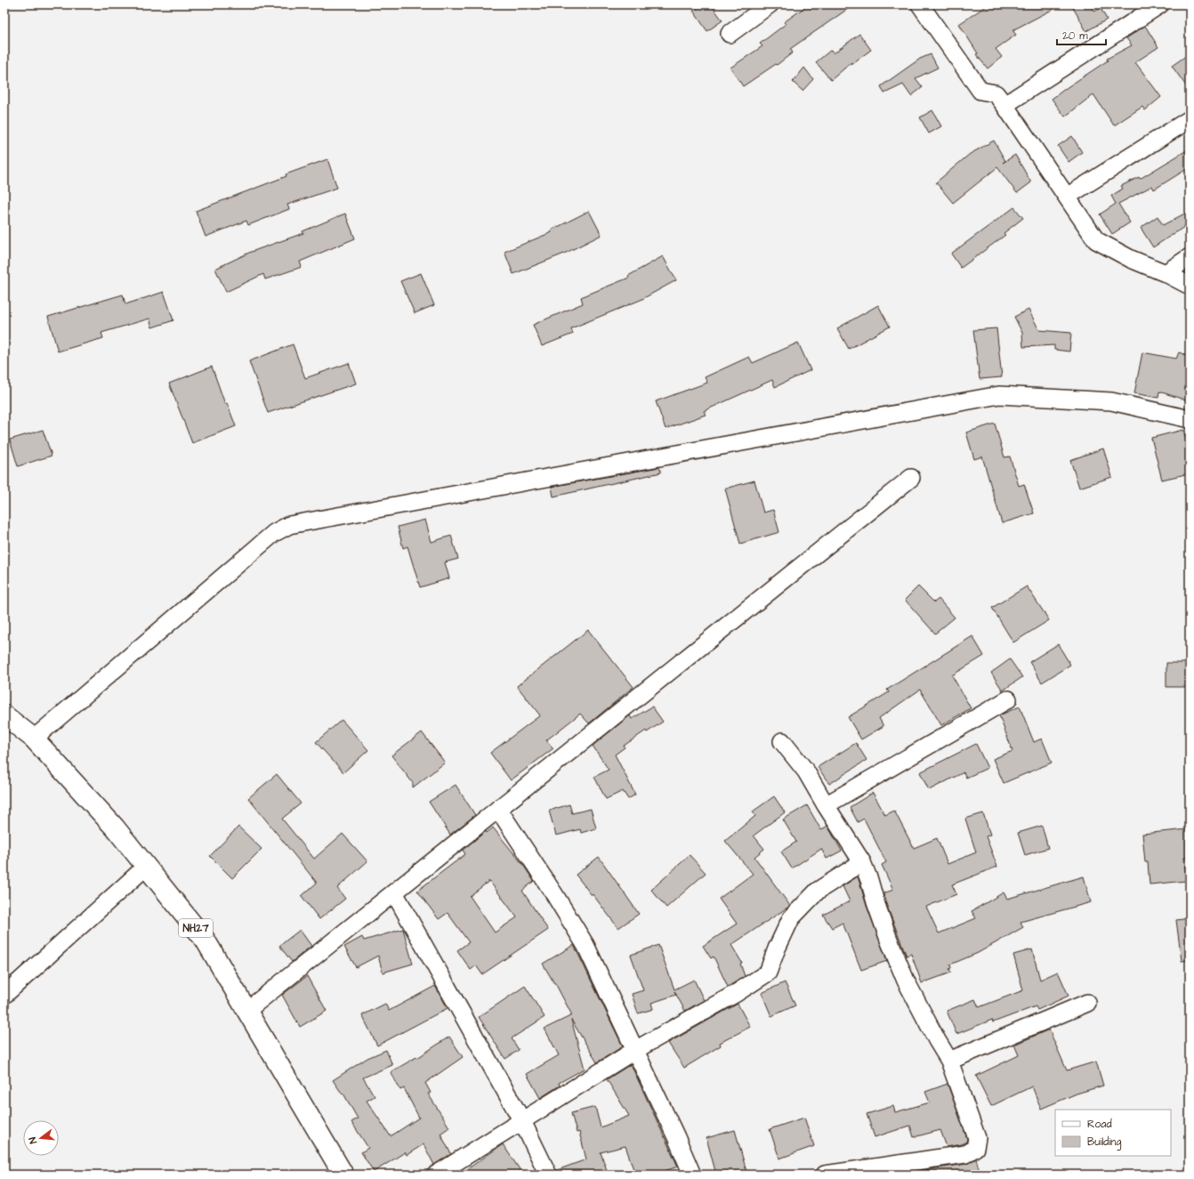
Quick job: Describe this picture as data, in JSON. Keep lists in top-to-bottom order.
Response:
{
  "streets": {
    "highway": ["NH27"]
  },
  "legend": ["Road", "Building"],
  "scale_bar": "20 m",
  "north": "left"
}
